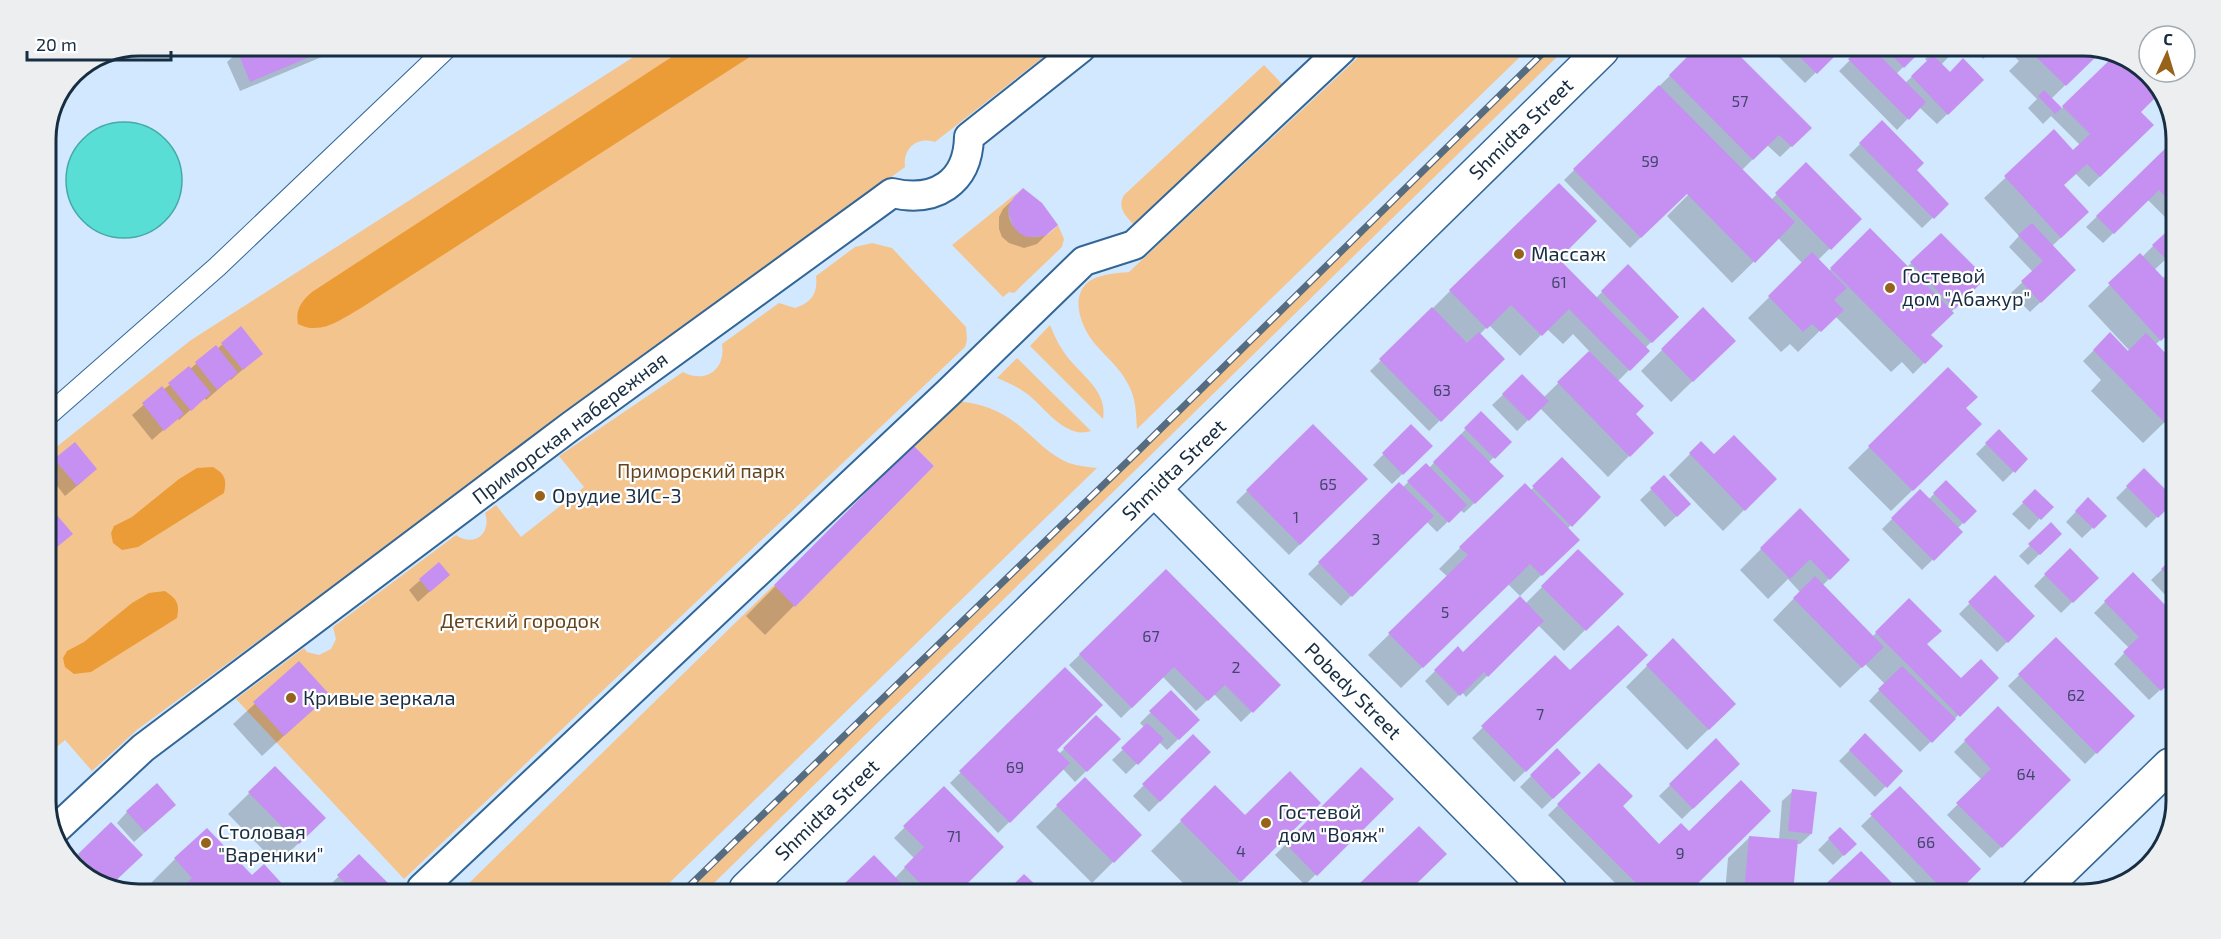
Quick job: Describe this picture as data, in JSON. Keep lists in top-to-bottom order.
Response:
{
  "streets": {
    "street": ["Shmidta Street", "Приморская набережная", "Pobedy Street"]
  },
  "crossings": [
    ["Shmidta Street", "Pobedy Street"]
  ],
  "parks": ["Приморский парк", "Детский городок"],
  "places": [
    "Массаж",
    "Гостевой дом \"Абажур\"",
    "Орудие ЗИС-3",
    "Кривые зеркала",
    "Гостевой дом \"Вояж\"",
    "Столовая \"Вареники\""
  ],
  "house_numbers": [
    "57",
    "59",
    "61",
    "63",
    "65",
    "1",
    "3",
    "5",
    "67",
    "2",
    "62",
    "7",
    "69",
    "64",
    "71",
    "66",
    "4",
    "9"
  ],
  "scale_bar": "20 m",
  "north": "top"
}
